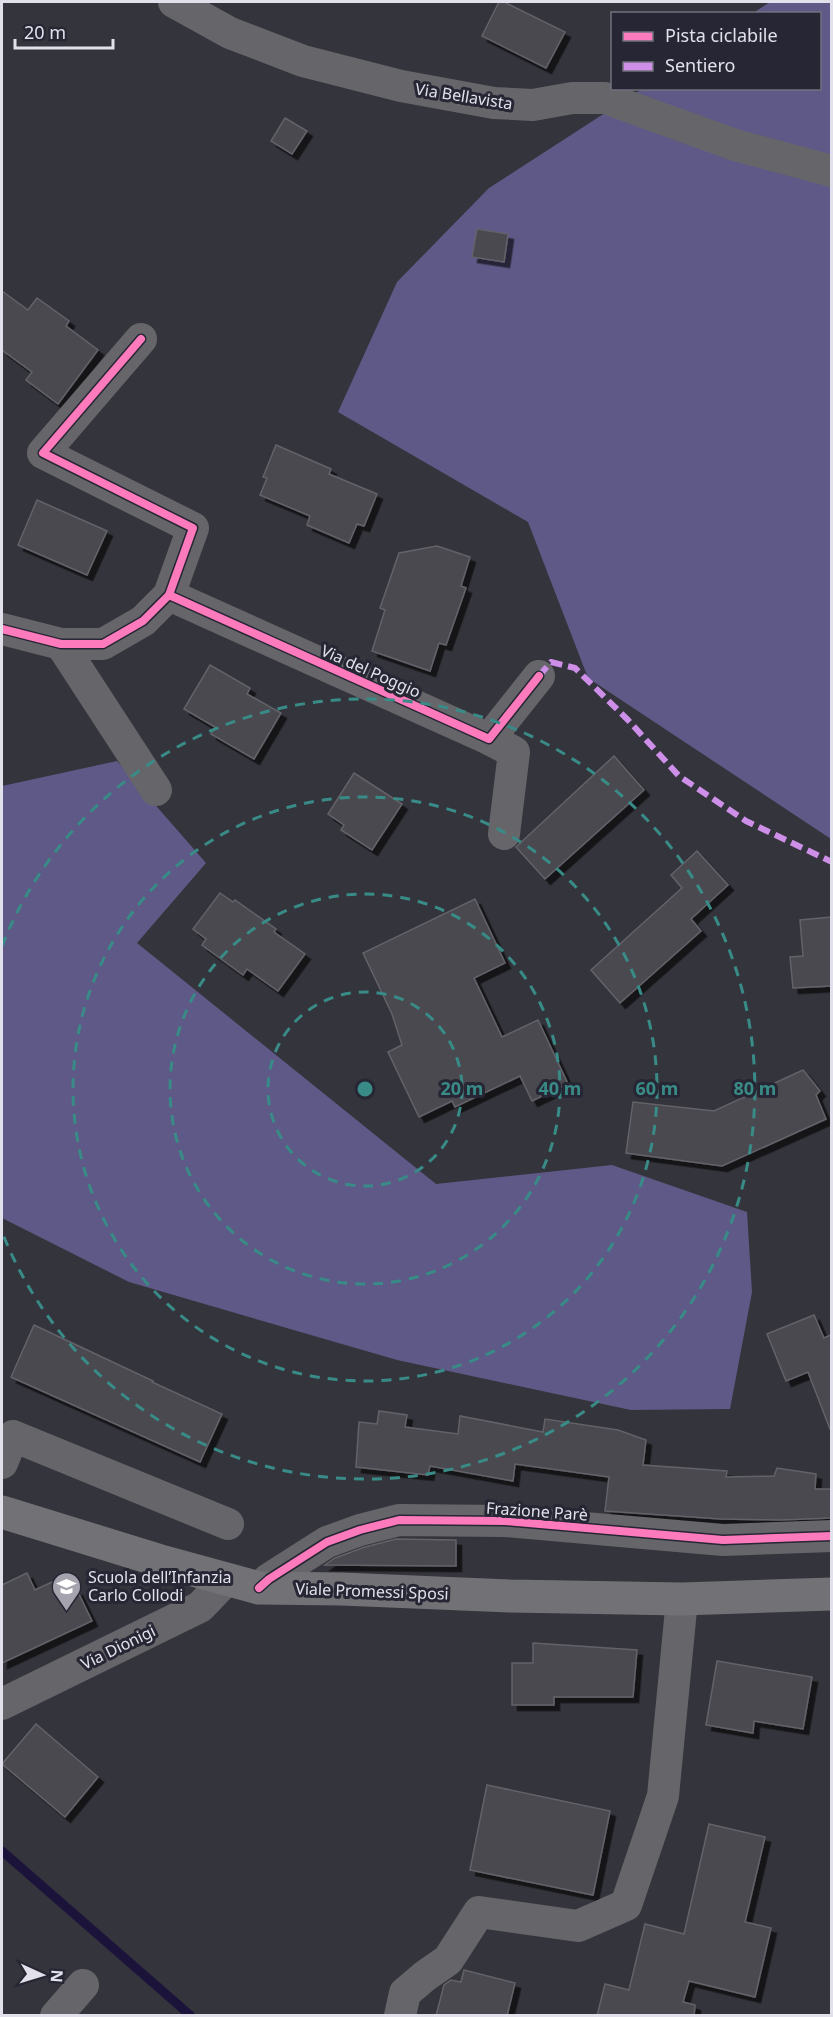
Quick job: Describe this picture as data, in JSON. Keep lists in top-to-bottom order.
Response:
{
  "streets": {
    "main road": ["Viale Promessi Sposi"],
    "street": [
      "Via Bellavista",
      "Via del Poggio",
      "Frazione Parè",
      "Via Dionigi"
    ]
  },
  "crossings": [
    ["Frazione Parè", "Viale Promessi Sposi"],
    ["Viale Promessi Sposi", "Via Dionigi"]
  ],
  "places": {
    "school or university": ["Scuola dell’Infanzia Carlo Collodi"]
  },
  "legend": ["Pista ciclabile", "Sentiero"],
  "scale_bar": "20 m",
  "north": "right",
  "rings": [
    "20 m",
    "40 m",
    "60 m",
    "80 m"
  ]
}
